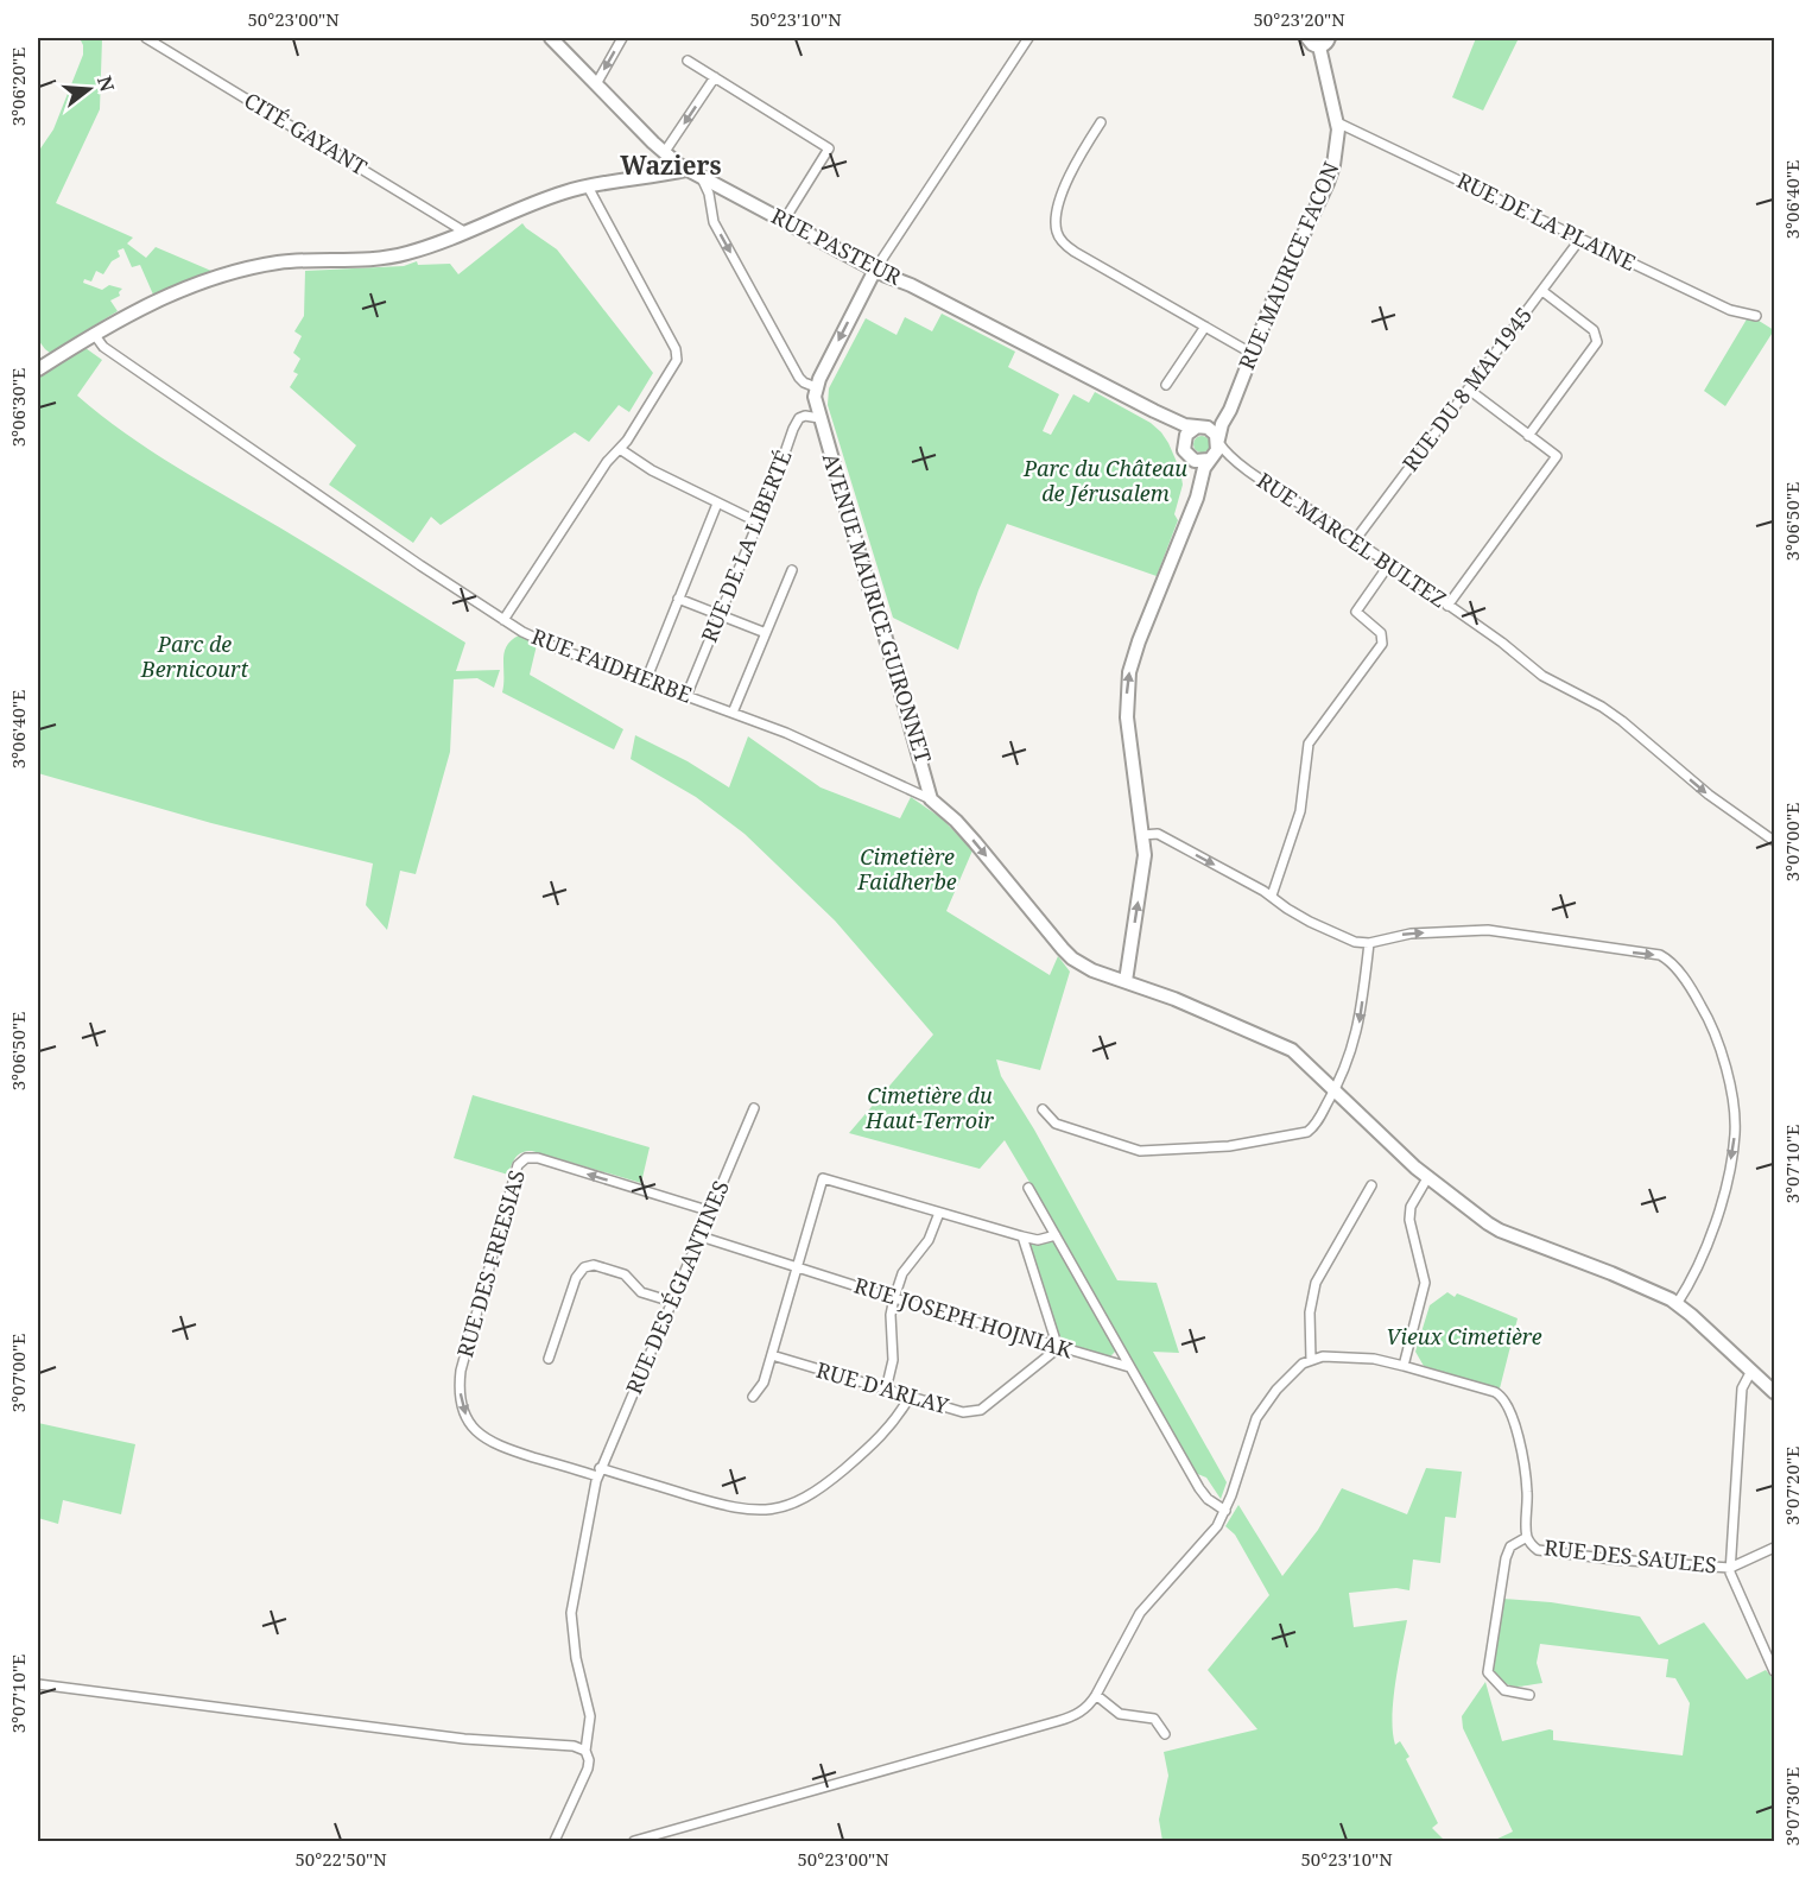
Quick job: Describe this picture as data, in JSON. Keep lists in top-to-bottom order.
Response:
{
  "streets": {
    "street": [
      "CITÉ GAYANT",
      "RUE DE LA PLAINE",
      "RUE PASTEUR",
      "RUE MAURICE FACON",
      "RUE DU 8 MAI 1945",
      "RUE MARCEL BULTEZ",
      "RUE DE LA LIBERTÉ",
      "AVENUE MAURICE GUIRONNET",
      "RUE FAIDHERBE",
      "RUE DES FREESIAS",
      "RUE DES ÉGLANTINES",
      "RUE JOSEPH HOJNIAK",
      "RUE D'ARLAY",
      "RUE DES SAULES"
    ]
  },
  "crossings": [
    ["RUE DE LA PLAINE", "RUE MAURICE FACON"],
    ["RUE DE LA PLAINE", "RUE DU 8 MAI 1945"],
    ["RUE PASTEUR", "RUE MAURICE FACON"],
    ["RUE PASTEUR", "RUE MARCEL BULTEZ"],
    ["RUE MAURICE FACON", "RUE MARCEL BULTEZ"],
    ["RUE DU 8 MAI 1945", "RUE MARCEL BULTEZ"],
    ["RUE DE LA LIBERTÉ", "AVENUE MAURICE GUIRONNET"],
    ["RUE DE LA LIBERTÉ", "RUE FAIDHERBE"],
    ["AVENUE MAURICE GUIRONNET", "RUE FAIDHERBE"],
    ["RUE DES FREESIAS", "RUE DES ÉGLANTINES"],
    ["RUE DES ÉGLANTINES", "RUE JOSEPH HOJNIAK"],
    ["RUE JOSEPH HOJNIAK", "RUE D'ARLAY"]
  ],
  "one_way": ["RUE MARCEL BULTEZ"],
  "districts": ["Waziers"],
  "parks": [
    "Parc du Château de Jérusalem",
    "Parc de Bernicourt",
    "Cimetière Faidherbe",
    "Cimetière du Haut-Terroir",
    "Vieux Cimetière"
  ],
  "north": "right",
  "coordinates": [
    "50°23'00\"N",
    "50°23'10\"N",
    "50°23'20\"N",
    "3°06'20\"E",
    "3°06'40\"E",
    "3°06'30\"E",
    "3°06'50\"E",
    "3°07'00\"E",
    "3°07'10\"E",
    "3°07'20\"E",
    "3°07'30\"E",
    "50°22'50\"N"
  ]
}
